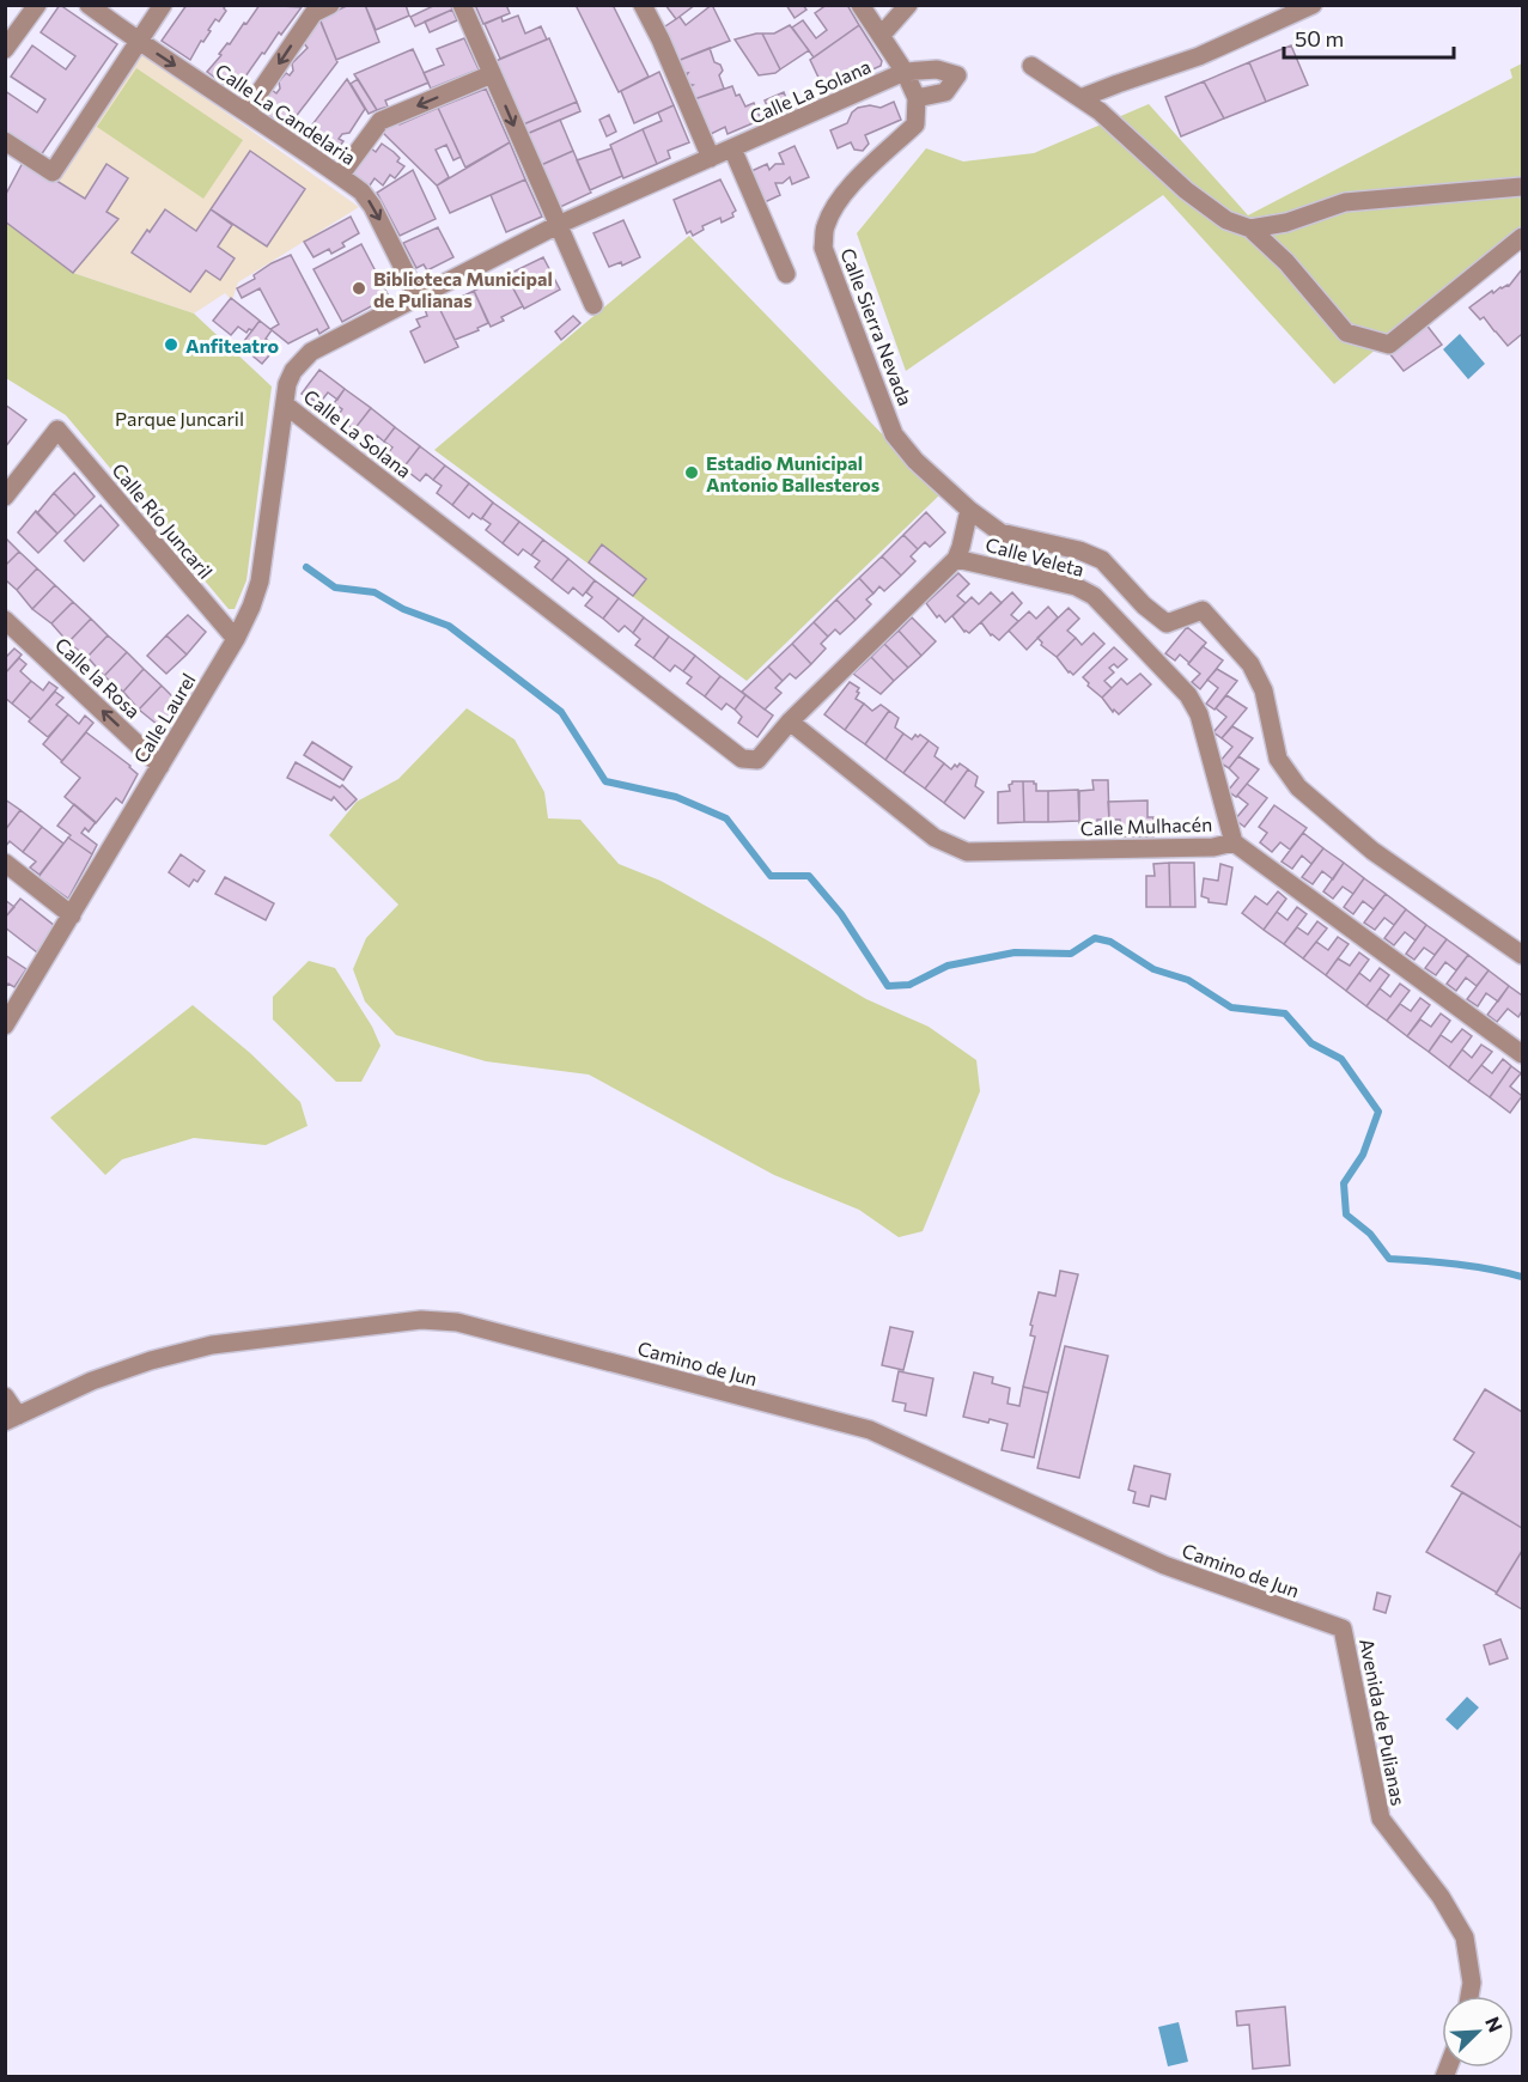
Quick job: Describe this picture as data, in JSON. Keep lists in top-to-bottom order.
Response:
{
  "streets": {
    "street": [
      "Calle La Solana",
      "Calle La Candelaria",
      "Calle Sierra Nevada",
      "Calle Río Juncaril",
      "Calle Veleta",
      "Calle la Rosa",
      "Calle Laurel",
      "Calle Mulhacén",
      "Camino de Jun",
      "Avenida de Pulianas"
    ]
  },
  "crossings": [
    ["Calle La Solana", "Calle La Candelaria"],
    ["Calle La Solana", "Calle Veleta"],
    ["Calle La Solana", "Calle Laurel"],
    ["Calle Río Juncaril", "Calle Laurel"],
    ["Calle Veleta", "Calle Mulhacén"],
    ["Calle la Rosa", "Calle Laurel"],
    ["Camino de Jun", "Avenida de Pulianas"]
  ],
  "one_way": ["Calle la Rosa"],
  "parks": ["Parque Juncaril"],
  "places": ["Biblioteca Municipal de Pulianas", "Anfiteatro", "Estadio Municipal Antonio Ballesteros"],
  "scale_bar": "50 m",
  "north": "top right"
}
